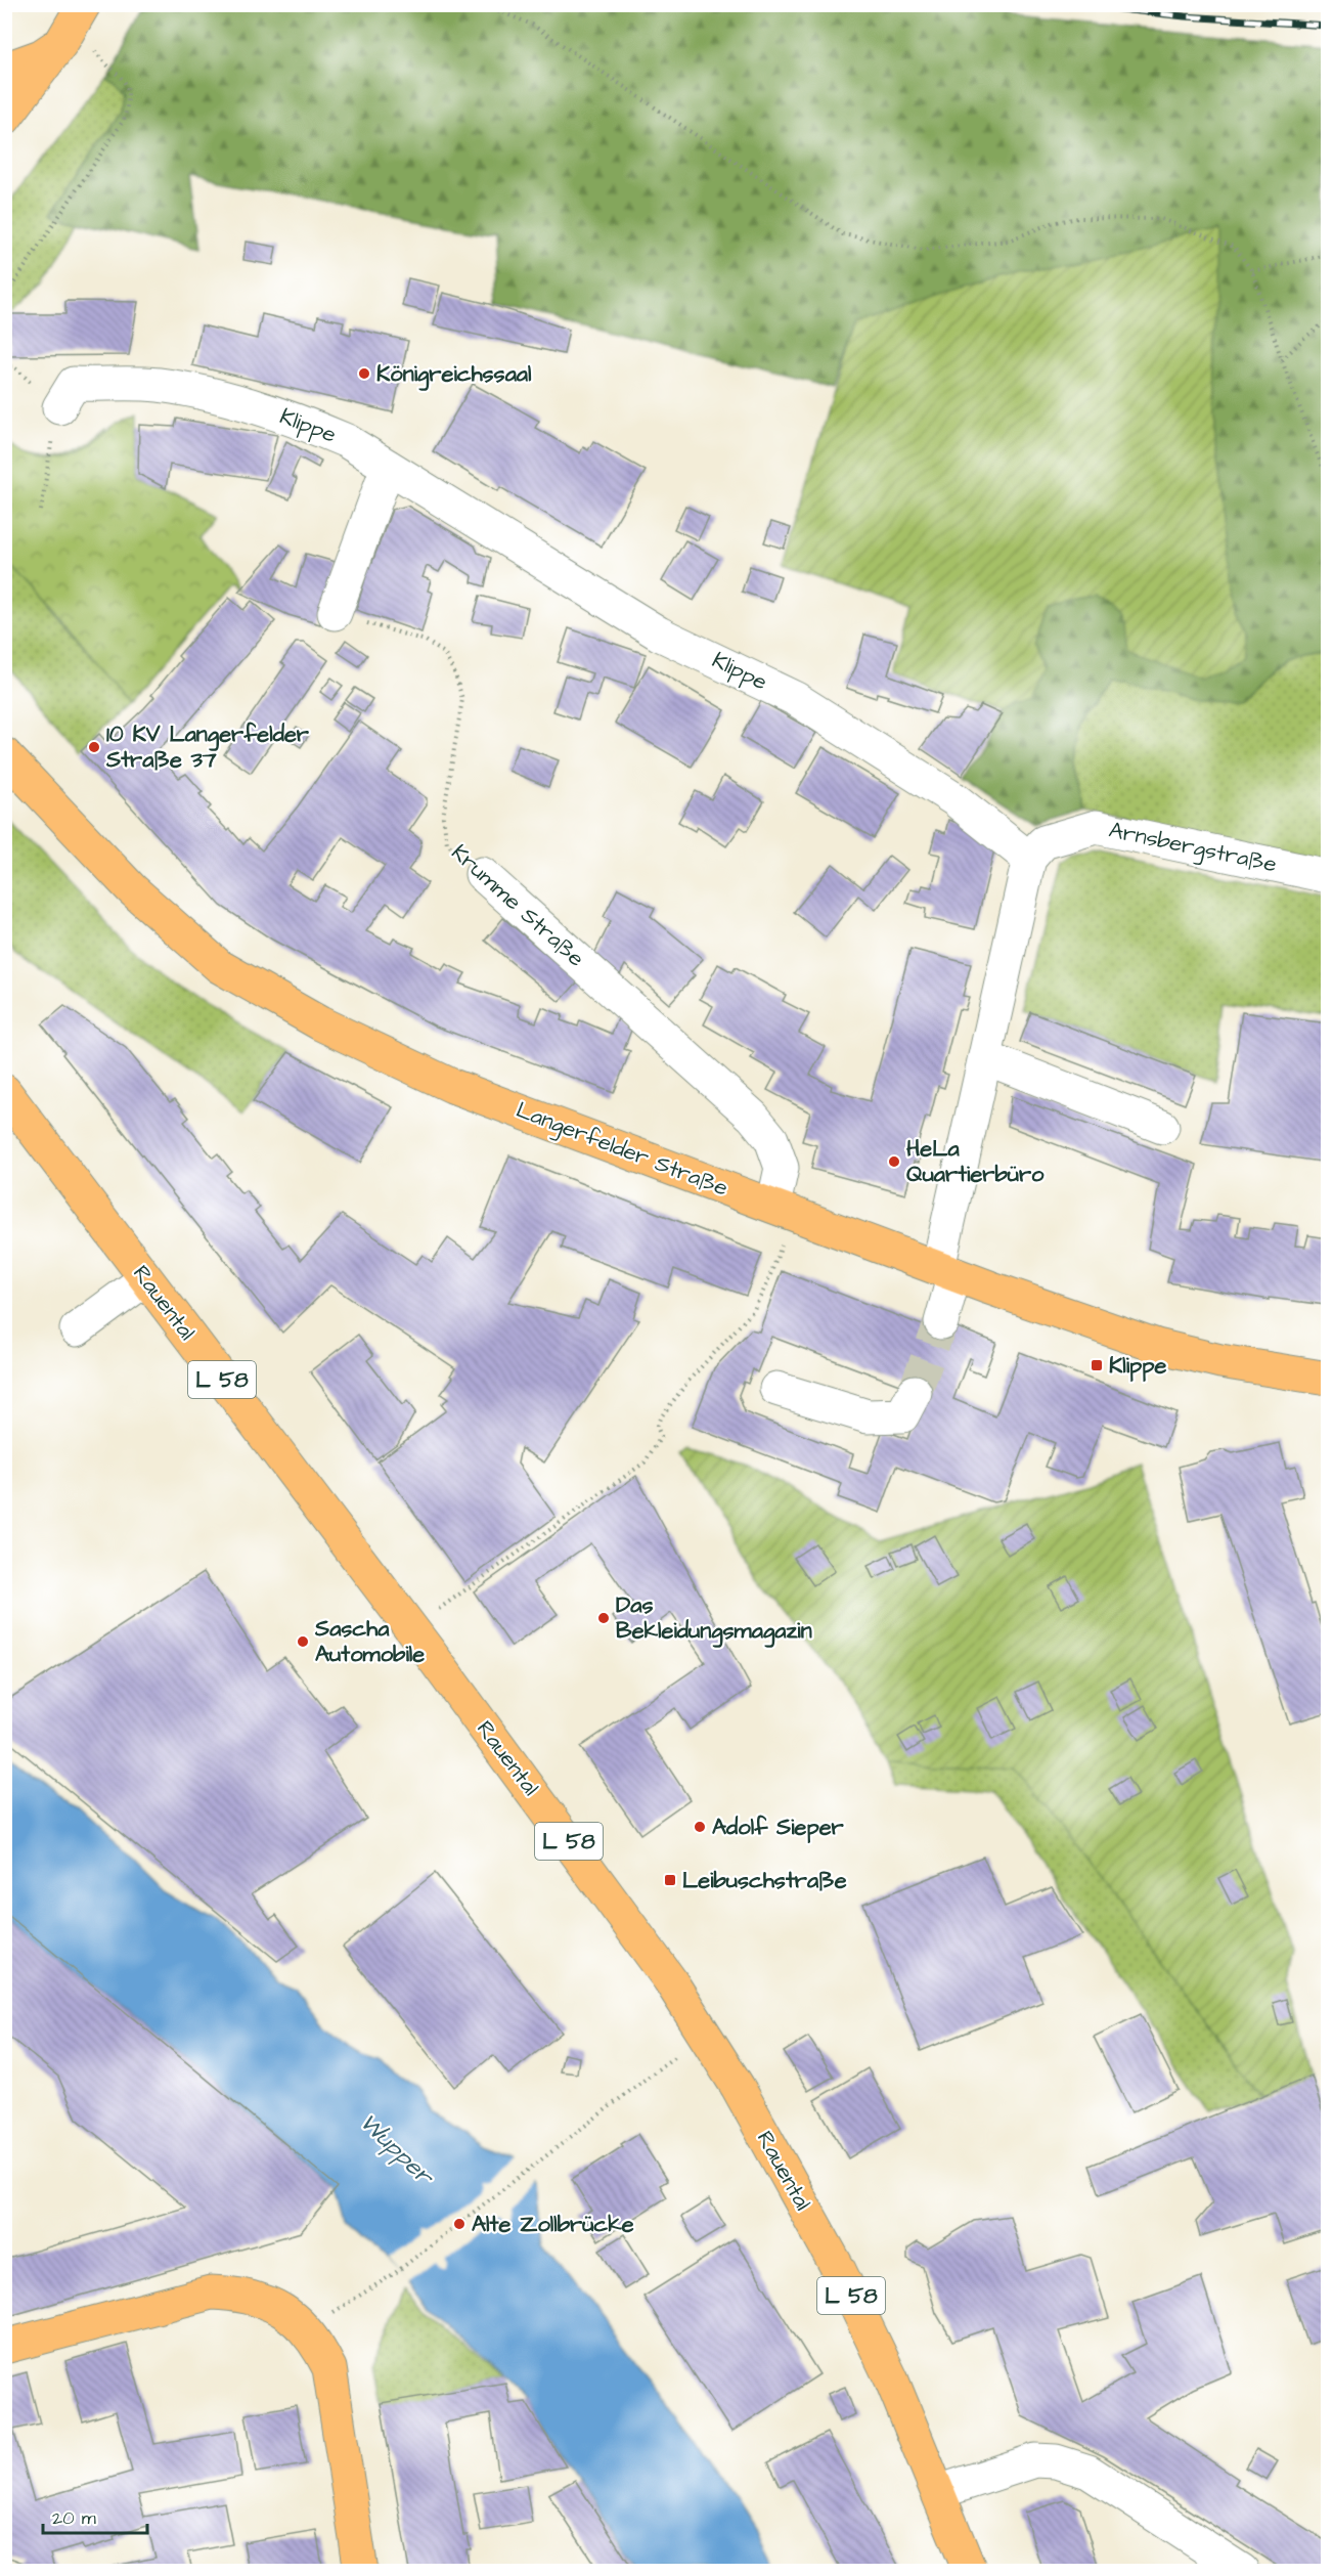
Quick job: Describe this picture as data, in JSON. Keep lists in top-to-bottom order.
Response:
{
  "streets": {
    "main road": ["Langerfelder Straße", "Rauental", "L 58"],
    "street": ["Klippe", "Arnsbergstraße", "Krumme Straße"]
  },
  "crossings": [
    ["Klippe", "Arnsbergstraße"],
    ["Krumme Straße", "Langerfelder Straße"]
  ],
  "water": ["Wupper"],
  "places": {
    "other": [
      "Königreichssaal",
      "10 KV Langerfelder Straße 37",
      "HeLa Quartierbüro",
      "Das Bekleidungsmagazin",
      "Sascha Automobile",
      "Adolf Sieper",
      "Alte Zollbrücke"
    ],
    "transit": ["Klippe", "Leibuschstraße"]
  },
  "scale_bar": "20 m"
}
